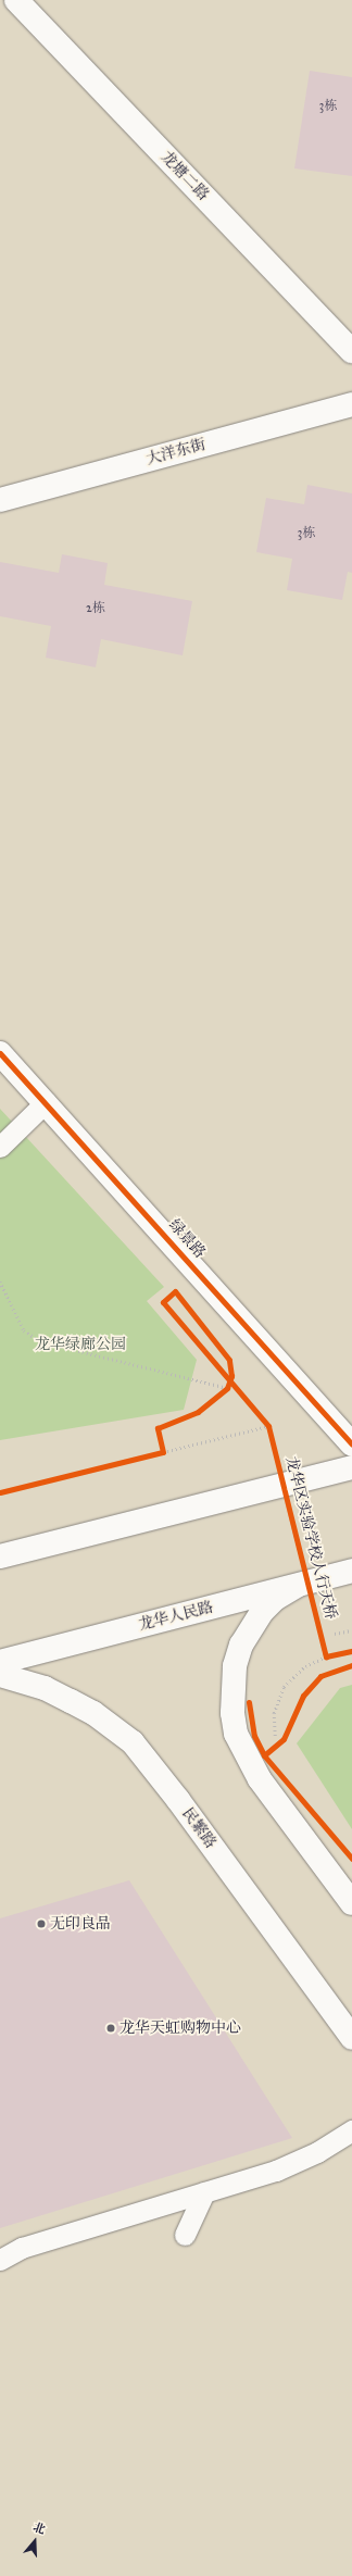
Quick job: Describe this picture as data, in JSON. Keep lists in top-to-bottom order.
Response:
{
  "streets": {
    "main road": [
      "龙塘二路",
      "大洋东街",
      "绿景路",
      "龙华人民路",
      "民繁路"
    ],
    "cycle path": ["龙华区实验学校人行天桥"]
  },
  "parks": ["龙华绿廊公园"],
  "places": ["无印良品", "龙华天虹购物中心"],
  "house_numbers": ["3栋", "3栋", "2栋"],
  "north": "top"
}
